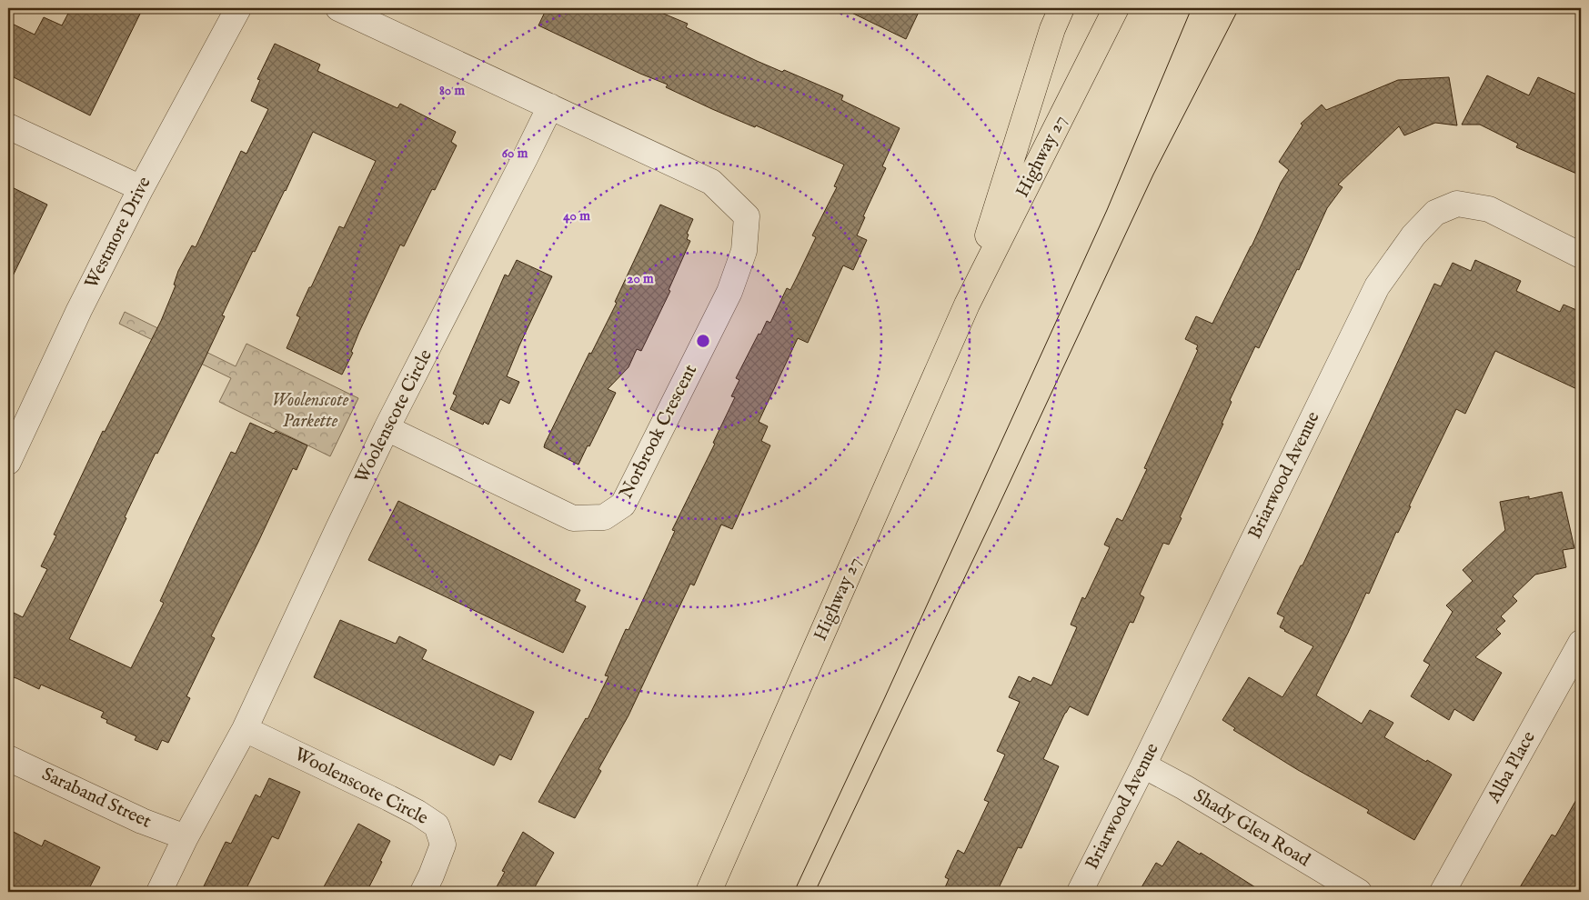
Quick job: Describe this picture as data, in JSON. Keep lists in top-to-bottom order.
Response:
{
  "streets": {
    "main road": ["Highway 27"],
    "street": [
      "Westmore Drive",
      "Woolenscote Circle",
      "Norbrook Crescent",
      "Briarwood Avenue",
      "Alba Place",
      "Saraband Street",
      "Shady Glen Road"
    ]
  },
  "crossings": [
    ["Woolenscote Circle", "Norbrook Crescent"],
    ["Woolenscote Circle", "Saraband Street"],
    ["Briarwood Avenue", "Shady Glen Road"]
  ],
  "parks": ["Woolenscote Parkette"],
  "rings": [
    "80 m",
    "60 m",
    "40 m",
    "20 m"
  ]
}
